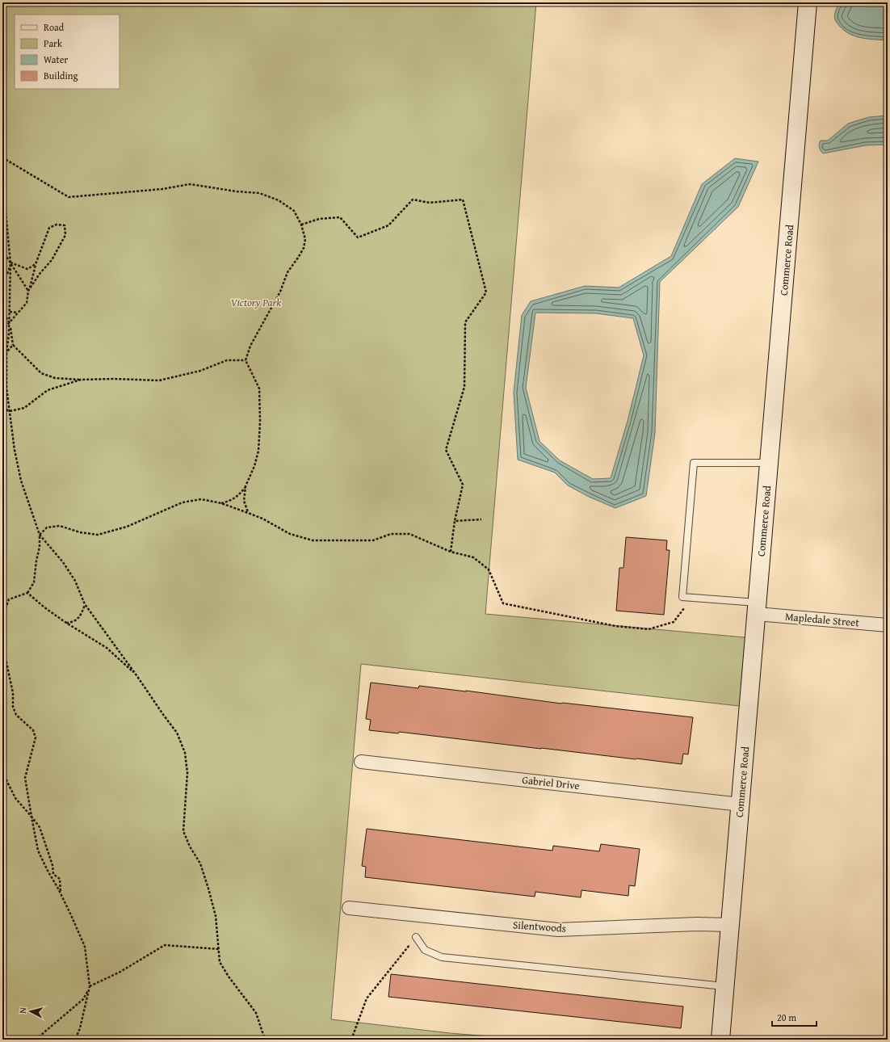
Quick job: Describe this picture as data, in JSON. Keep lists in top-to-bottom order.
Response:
{
  "streets": {
    "main road": ["Commerce Road"],
    "street": ["Mapledale Street", "Gabriel Drive", "Silentwoods"]
  },
  "crossings": [
    ["Commerce Road", "Mapledale Street"],
    ["Commerce Road", "Gabriel Drive"],
    ["Commerce Road", "Silentwoods"]
  ],
  "parks": ["Victory Park"],
  "legend": [
    "Road",
    "Park",
    "Water",
    "Building"
  ],
  "scale_bar": "20 m",
  "north": "left"
}
